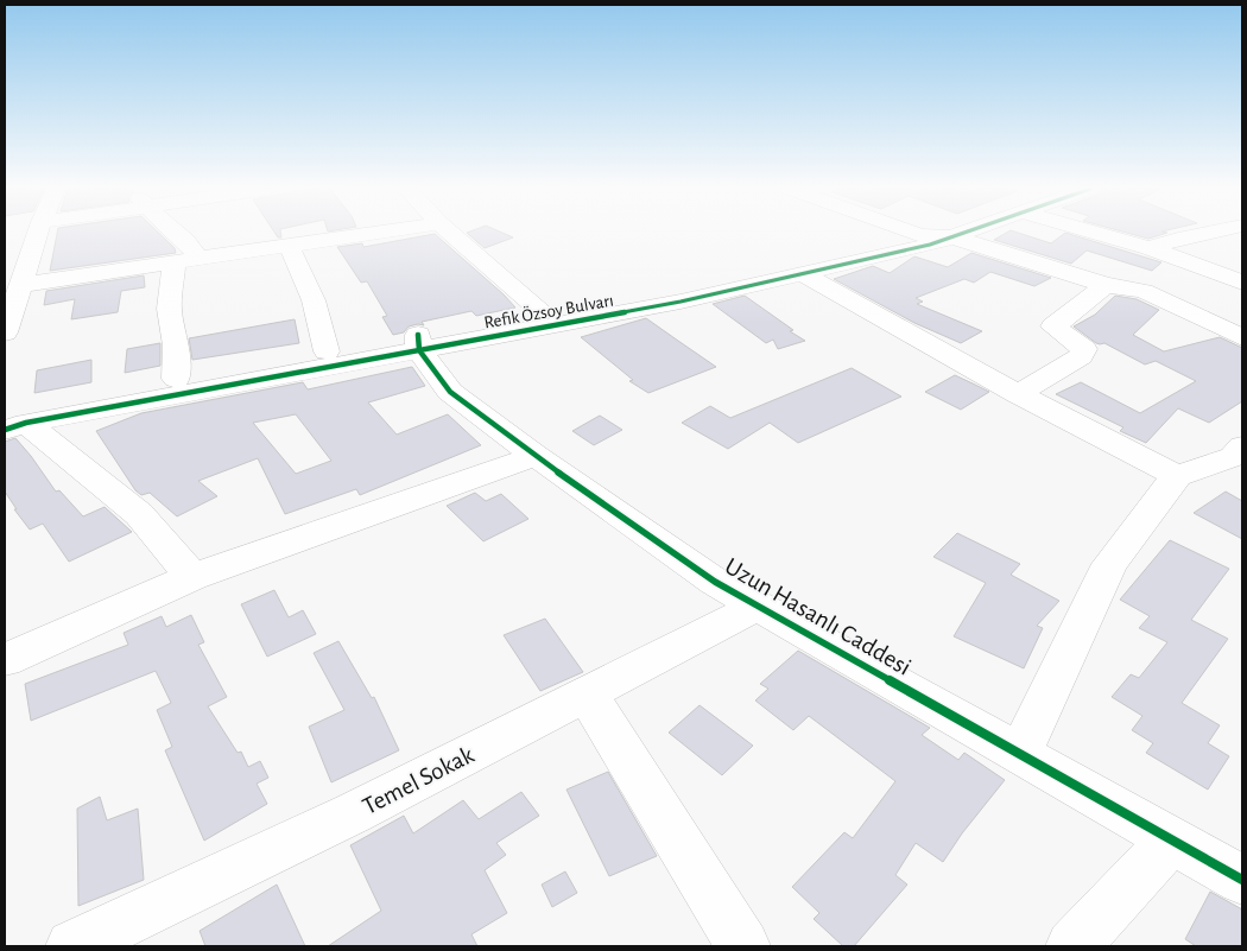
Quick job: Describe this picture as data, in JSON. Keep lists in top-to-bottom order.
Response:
{
  "streets": {
    "street": ["Refik Özsoy Bulvarı", "Uzun Hasanlı Caddesi", "Temel Sokak"]
  },
  "crossings": [
    ["Refik Özsoy Bulvarı", "Uzun Hasanlı Caddesi"],
    ["Uzun Hasanlı Caddesi", "Temel Sokak"]
  ]
}
